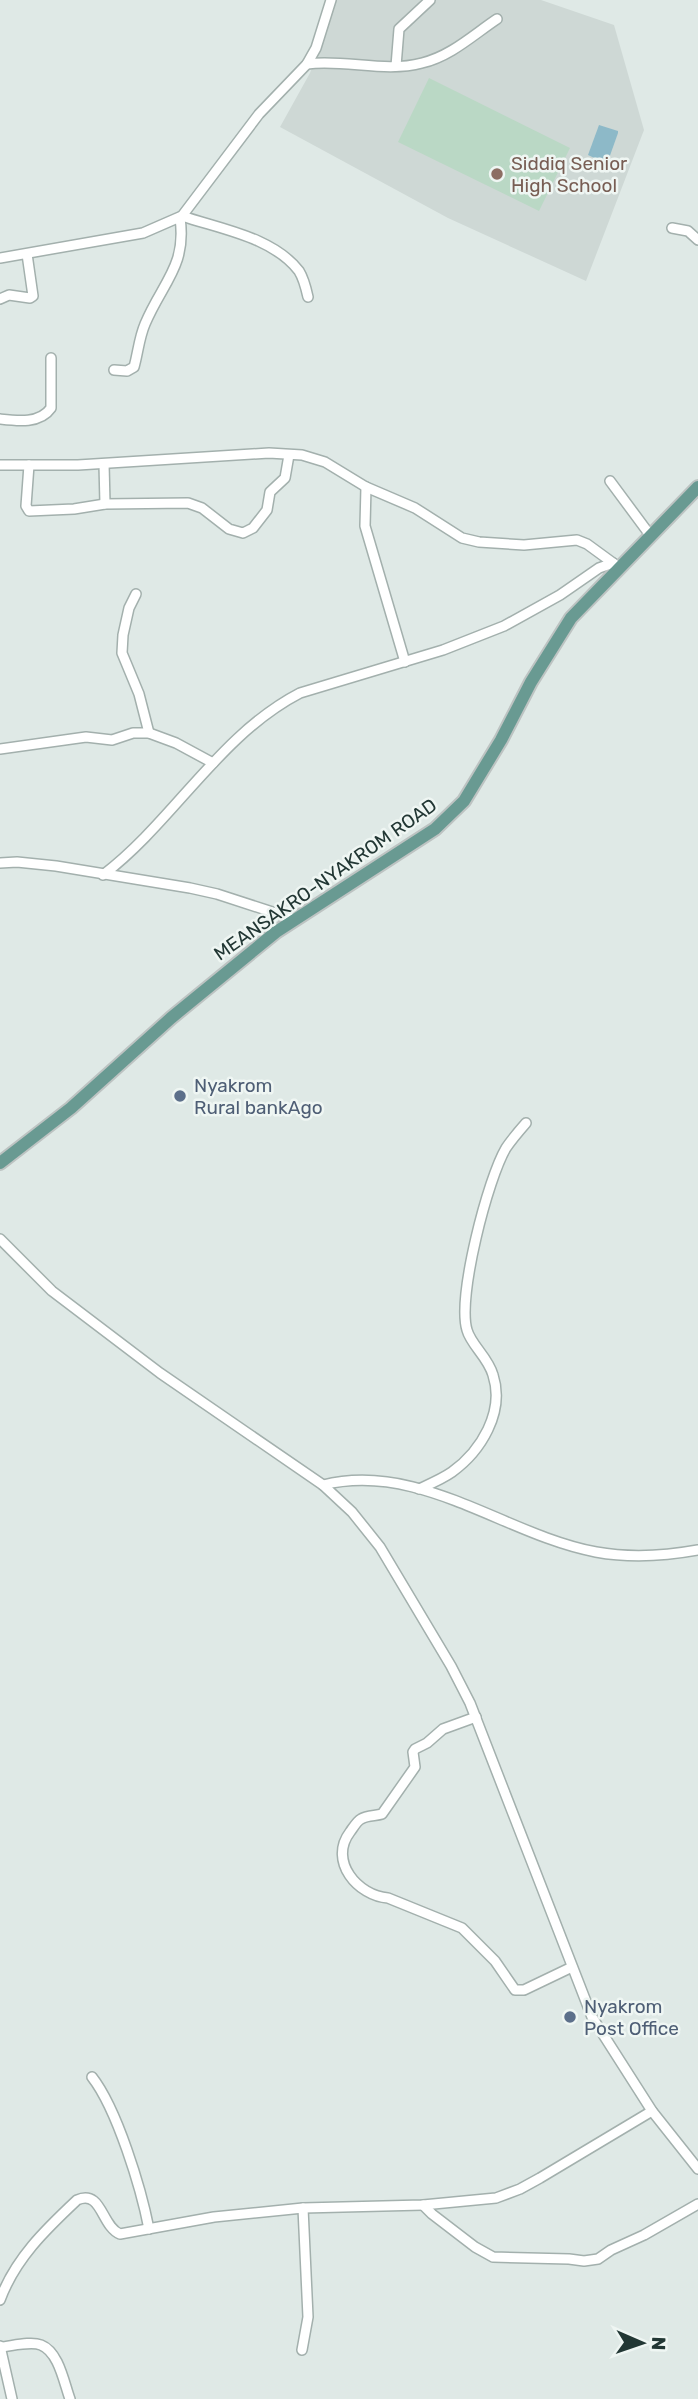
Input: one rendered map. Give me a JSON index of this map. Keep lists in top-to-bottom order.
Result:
{
  "streets": {
    "main road": ["MEANSAKRO-NYAKROM ROAD"]
  },
  "places": ["Siddiq Senior High School", "Nyakrom Rural bankAgo", "Nyakrom Post Office"],
  "north": "right"
}
